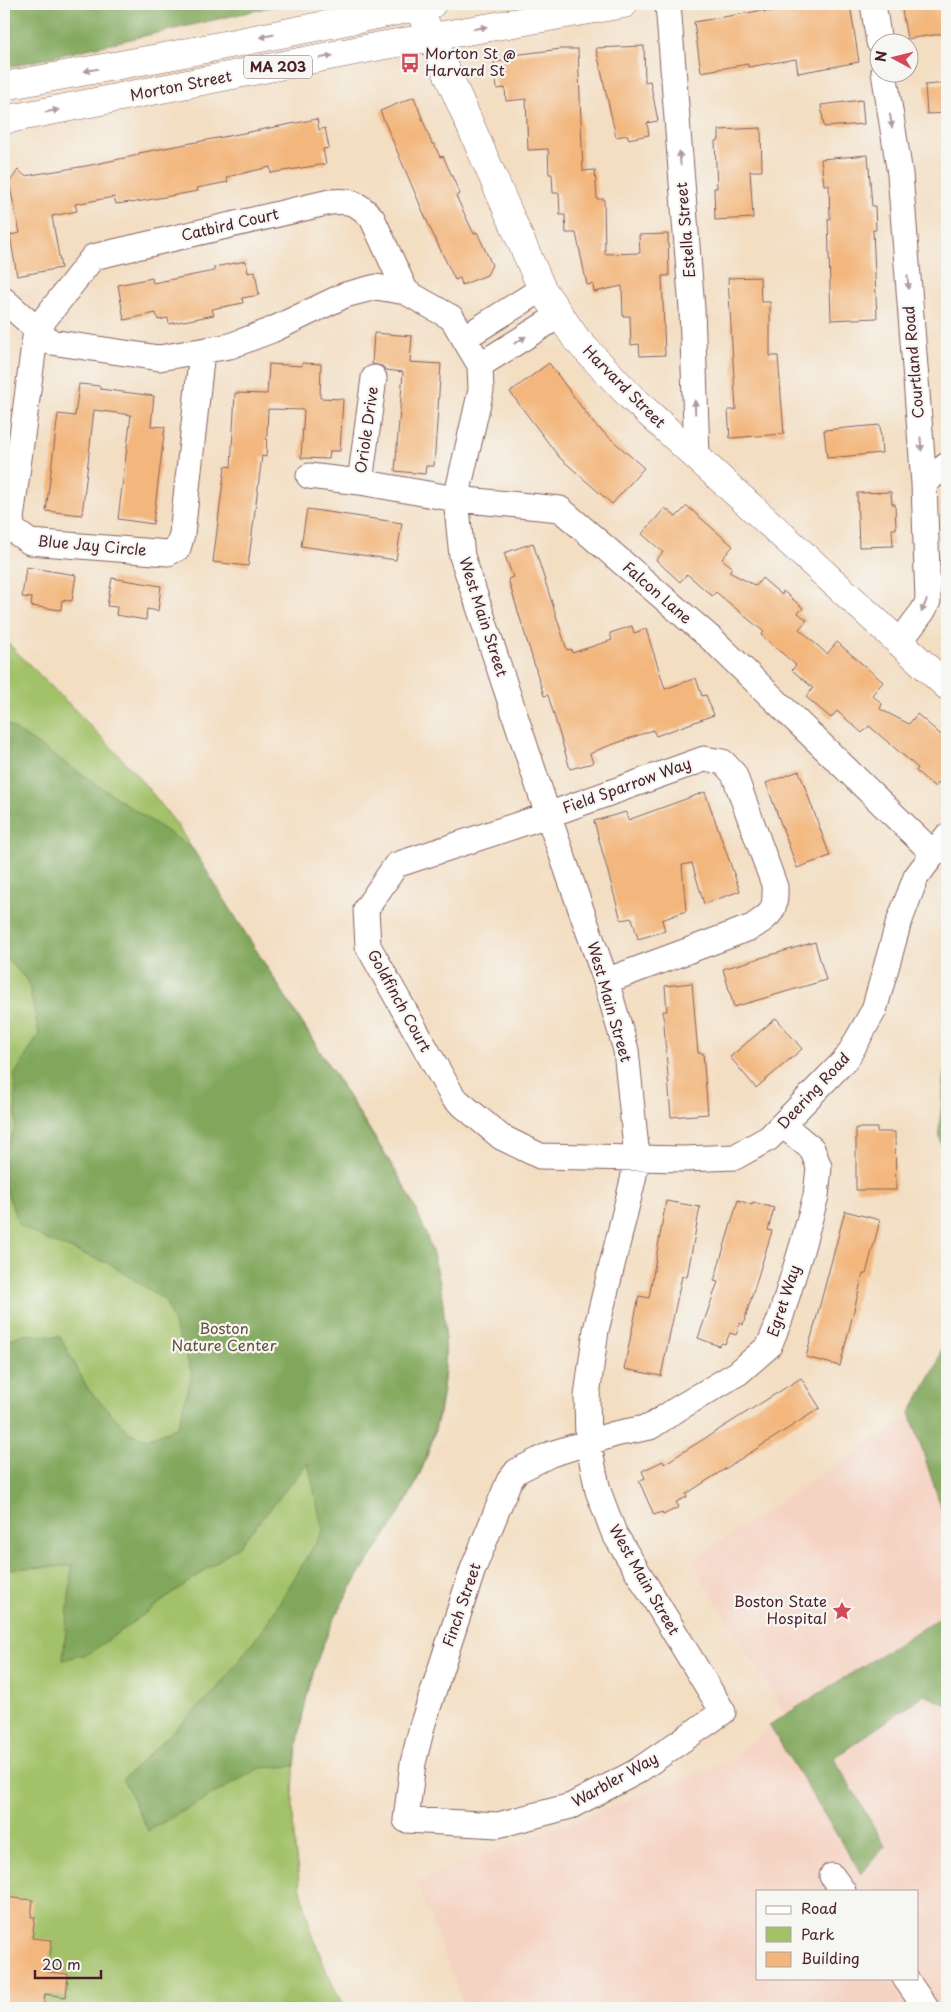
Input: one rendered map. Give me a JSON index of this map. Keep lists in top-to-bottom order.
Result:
{
  "streets": {
    "main road": ["MA 203", "Morton Street", "Harvard Street"],
    "street": [
      "Catbird Court",
      "Estella Street",
      "Courtland Road",
      "Oriole Drive",
      "Blue Jay Circle",
      "Falcon Lane",
      "West Main Street",
      "Field Sparrow Way",
      "Goldfinch Court",
      "Deering Road",
      "Egret Way",
      "Finch Street",
      "Warbler Way"
    ]
  },
  "crossings": [
    ["MA 203", "Harvard Street"],
    ["Morton Street", "Harvard Street"],
    ["Catbird Court", "Blue Jay Circle"],
    ["Catbird Court", "West Main Street"],
    ["Estella Street", "Harvard Street"],
    ["Courtland Road", "Harvard Street"],
    ["Oriole Drive", "Falcon Lane"],
    ["Blue Jay Circle", "West Main Street"],
    ["Falcon Lane", "West Main Street"],
    ["Falcon Lane", "Deering Road"],
    ["West Main Street", "Field Sparrow Way"],
    ["West Main Street", "Goldfinch Court"],
    ["West Main Street", "Deering Road"],
    ["West Main Street", "Egret Way"],
    ["West Main Street", "Finch Street"],
    ["West Main Street", "Warbler Way"],
    ["Field Sparrow Way", "Goldfinch Court"],
    ["Goldfinch Court", "Deering Road"],
    ["Deering Road", "Egret Way"],
    ["Egret Way", "Finch Street"],
    ["Finch Street", "Warbler Way"]
  ],
  "one_way": ["Estella Street", "Courtland Road"],
  "parks": ["Boston Nature Center"],
  "places": {
    "bus stop": ["Morton St @ Harvard St"],
    "place": ["Boston State Hospital"]
  },
  "legend": ["Road", "Park", "Building"],
  "scale_bar": "20 m",
  "north": "left"
}
